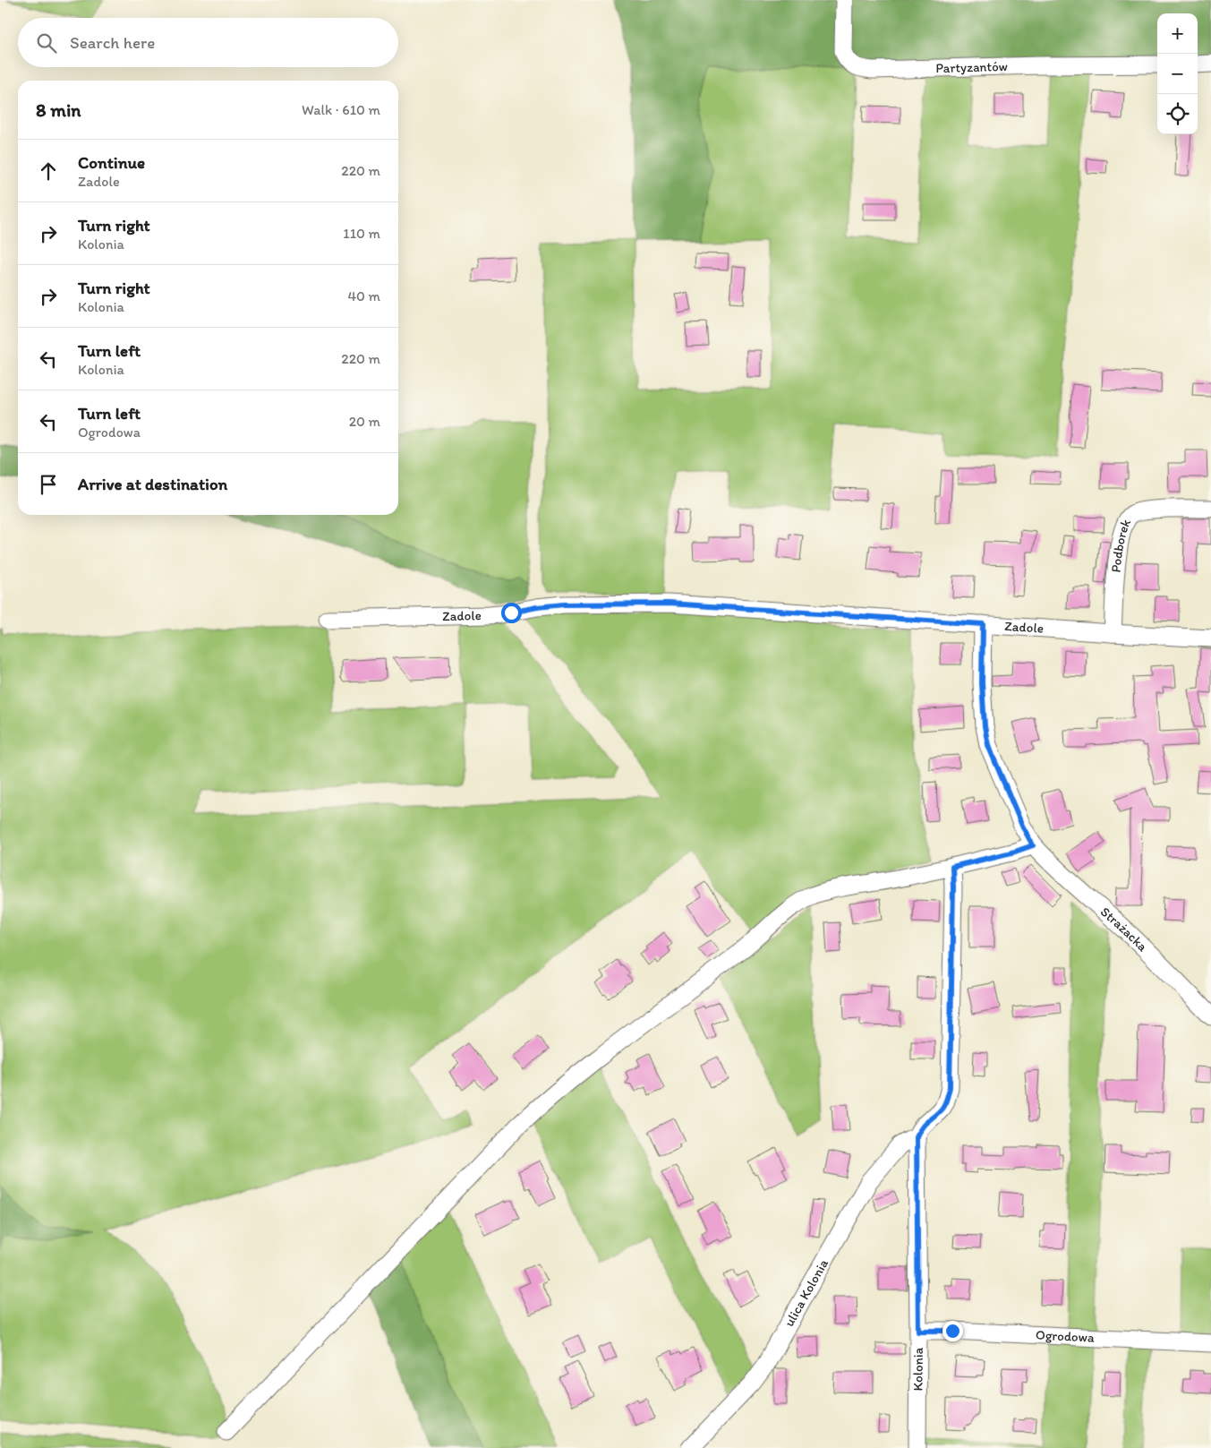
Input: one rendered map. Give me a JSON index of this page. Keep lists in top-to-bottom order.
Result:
{
  "streets": {
    "street": [
      "Partyzantów",
      "Podborek",
      "Zadole",
      "Strażacka",
      "ulica Kolonia",
      "Ogrodowa",
      "Kolonia"
    ]
  },
  "crossings": [
    ["Podborek", "Zadole"],
    ["ulica Kolonia", "Kolonia"],
    ["Ogrodowa", "Kolonia"]
  ],
  "page": {
    "map_buttons": ["+", "−"],
    "search": "Search here",
    "heading": ["8 min", "Walk · 610 m"],
    "list": [
      ["Continue", "Zadole", "220 m"],
      ["Turn right", "Kolonia", "110 m"],
      ["Turn right", "Kolonia", "40 m"],
      ["Turn left", "Kolonia", "220 m"],
      ["Turn left", "Ogrodowa", "20 m"],
      "Arrive at destination"
    ]
  }
}
